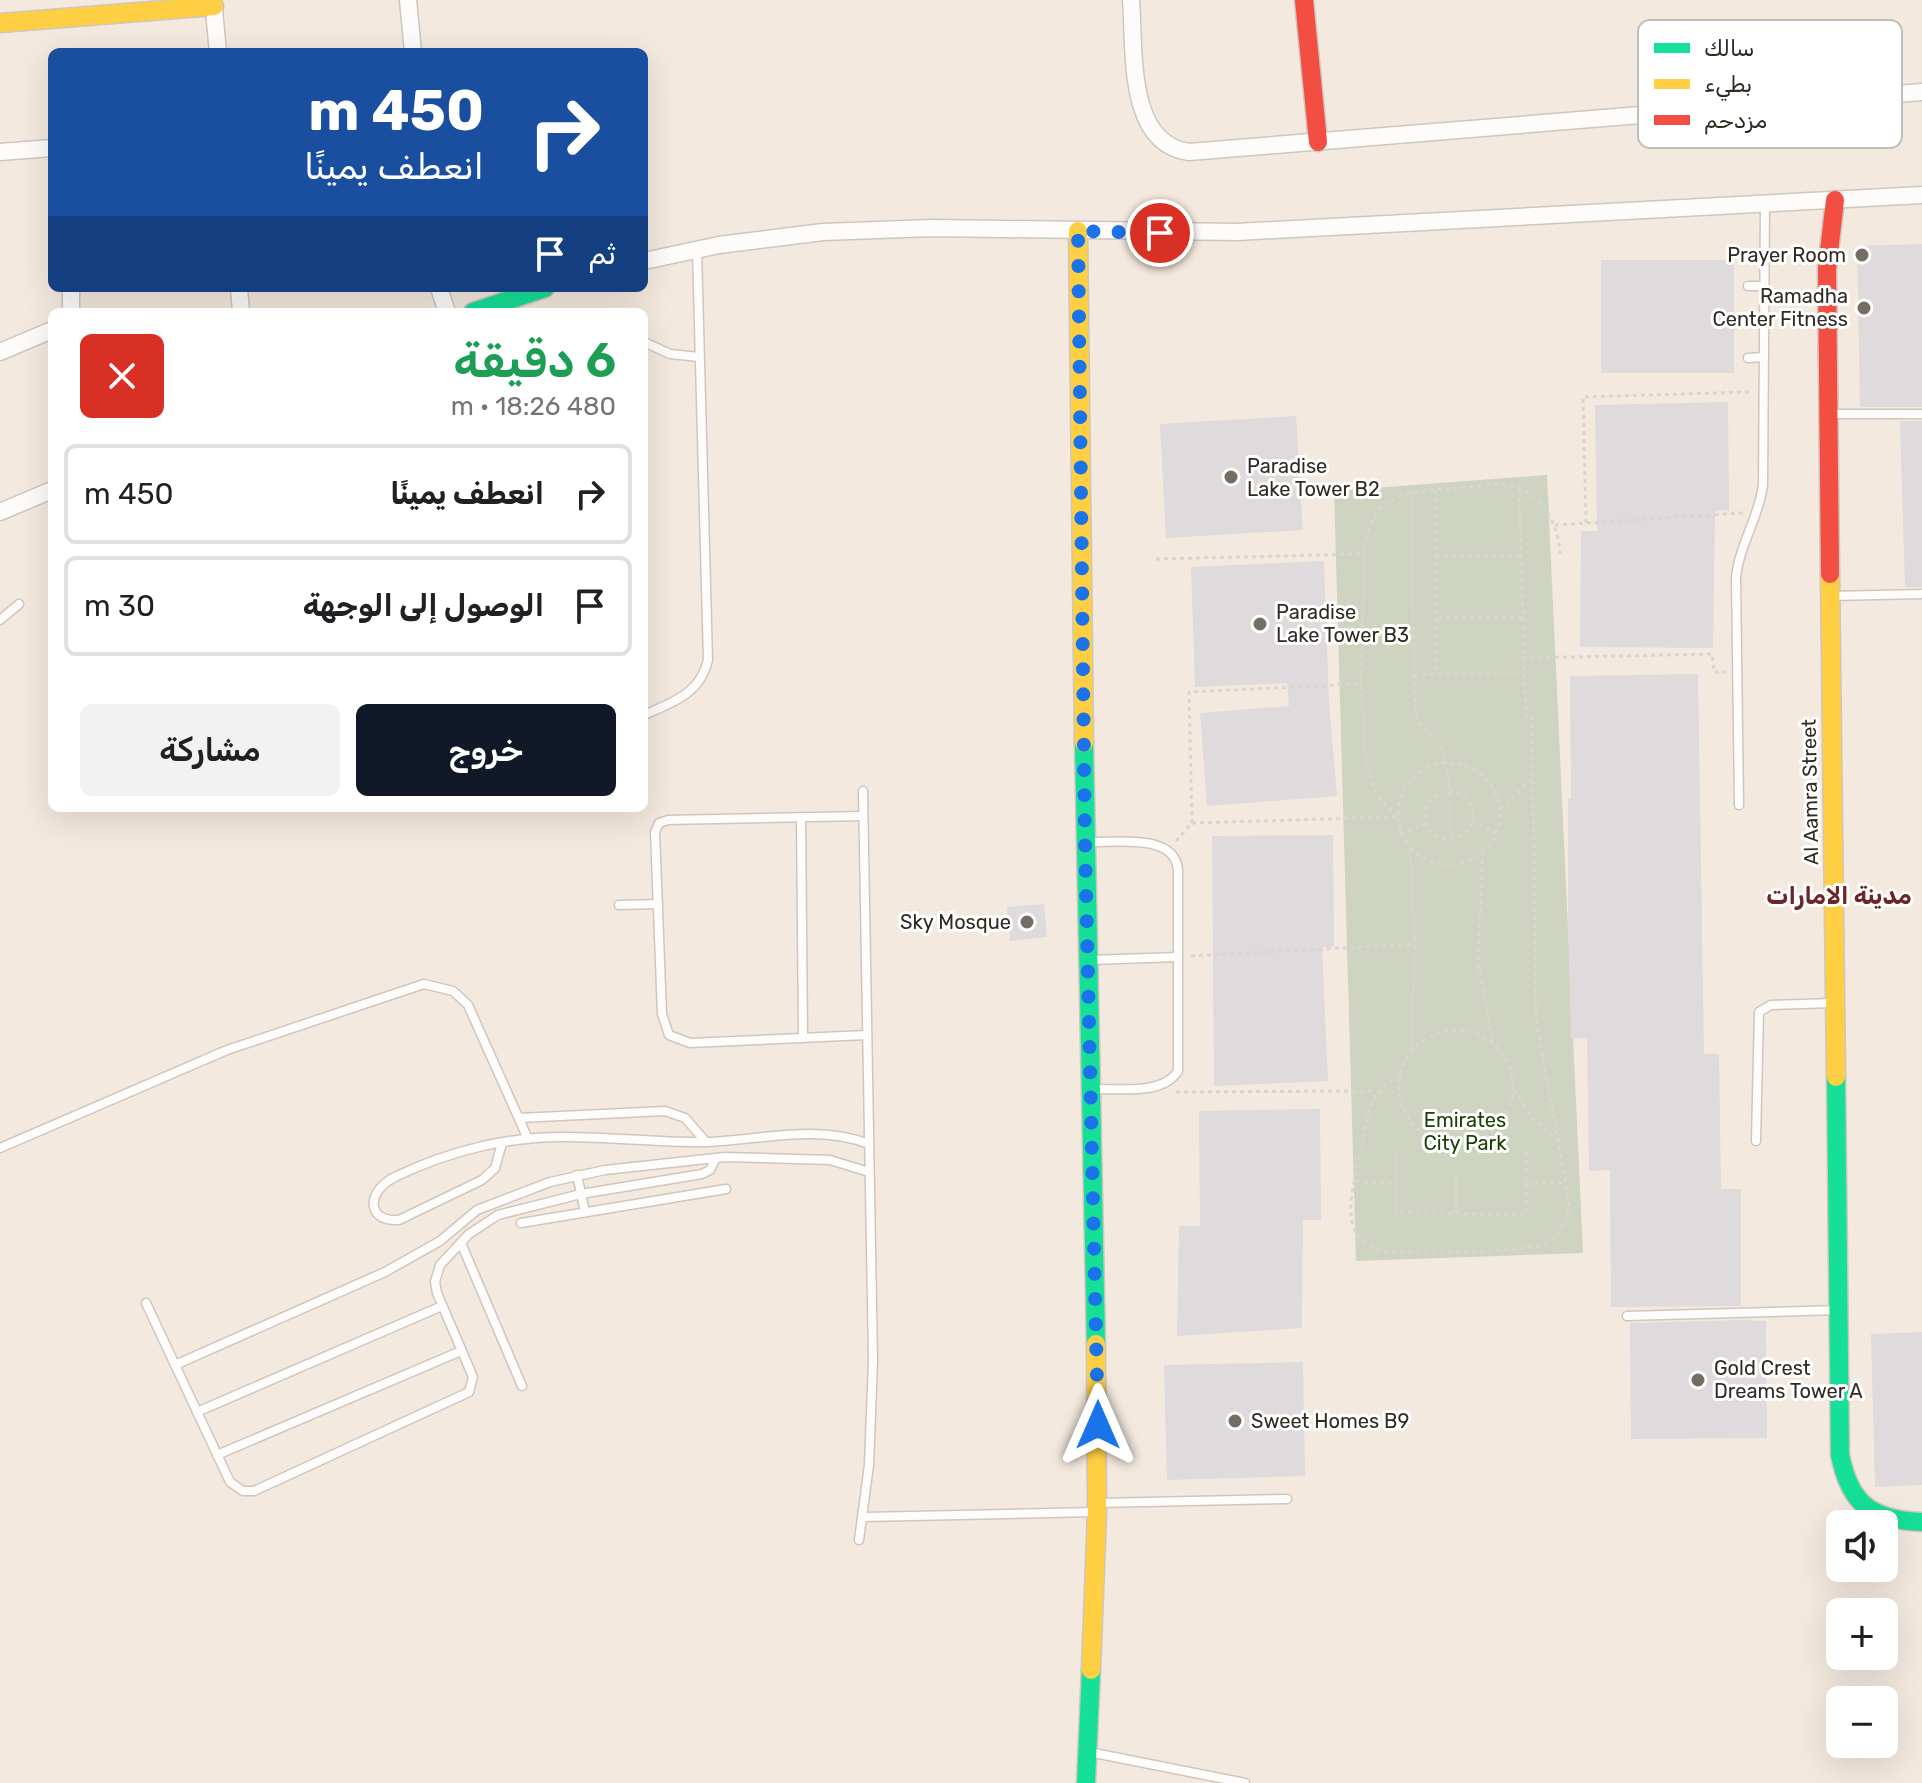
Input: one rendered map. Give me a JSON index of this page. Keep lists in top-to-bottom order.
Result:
{
  "streets": {
    "street": ["Al Aamra Street"]
  },
  "districts": ["مدينة الامارات"],
  "parks": ["Emirates City Park"],
  "places": [
    "Prayer Room",
    "Ramadha Center Fitness",
    "Paradise Lake Tower B2",
    "Paradise Lake Tower B3",
    "Sky Mosque",
    "Gold Crest Dreams Tower A",
    "Sweet Homes B9"
  ],
  "legend": ["سالك", "بطيء", "مزدحم"],
  "page": {
    "turn": ["450 m", "انعطف يمينًا"],
    "then": "ثم",
    "heading": ["6 دقيقة", "480 m · 18:26"],
    "list": [
      {
        "name": "انعطف يمينًا",
        "value": "450 m"
      },
      {
        "name": "الوصول إلى الوجهة",
        "value": "30 m"
      }
    ],
    "buttons": ["خروج", "مشاركة"],
    "map_buttons": ["+", "−"]
  }
}
